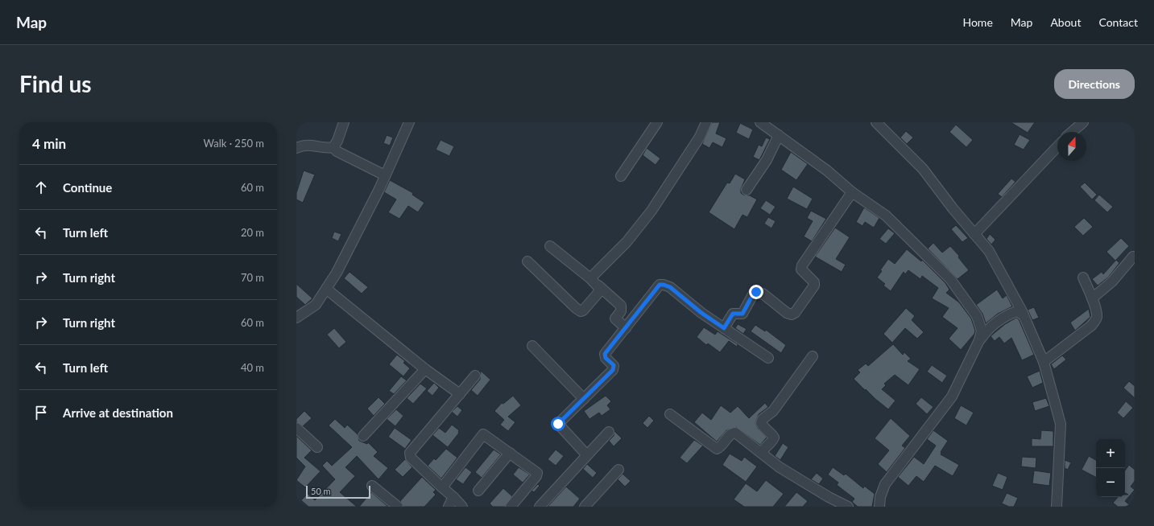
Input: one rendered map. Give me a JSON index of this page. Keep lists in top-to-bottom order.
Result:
{
  "scale_bar": "50 m",
  "north": "top",
  "page": {
    "header": "Map",
    "nav": [
      "Home",
      "Map",
      "About",
      "Contact"
    ],
    "buttons": "Directions",
    "title": "Find us",
    "heading": ["4 min", "Walk · 250 m"],
    "list": [
      ["Continue", "60 m"],
      ["Turn left", "20 m"],
      ["Turn right", "70 m"],
      ["Turn right", "60 m"],
      ["Turn left", "40 m"],
      "Arrive at destination"
    ],
    "map_buttons": ["+", "−"],
    "scale": "50 m"
  }
}
